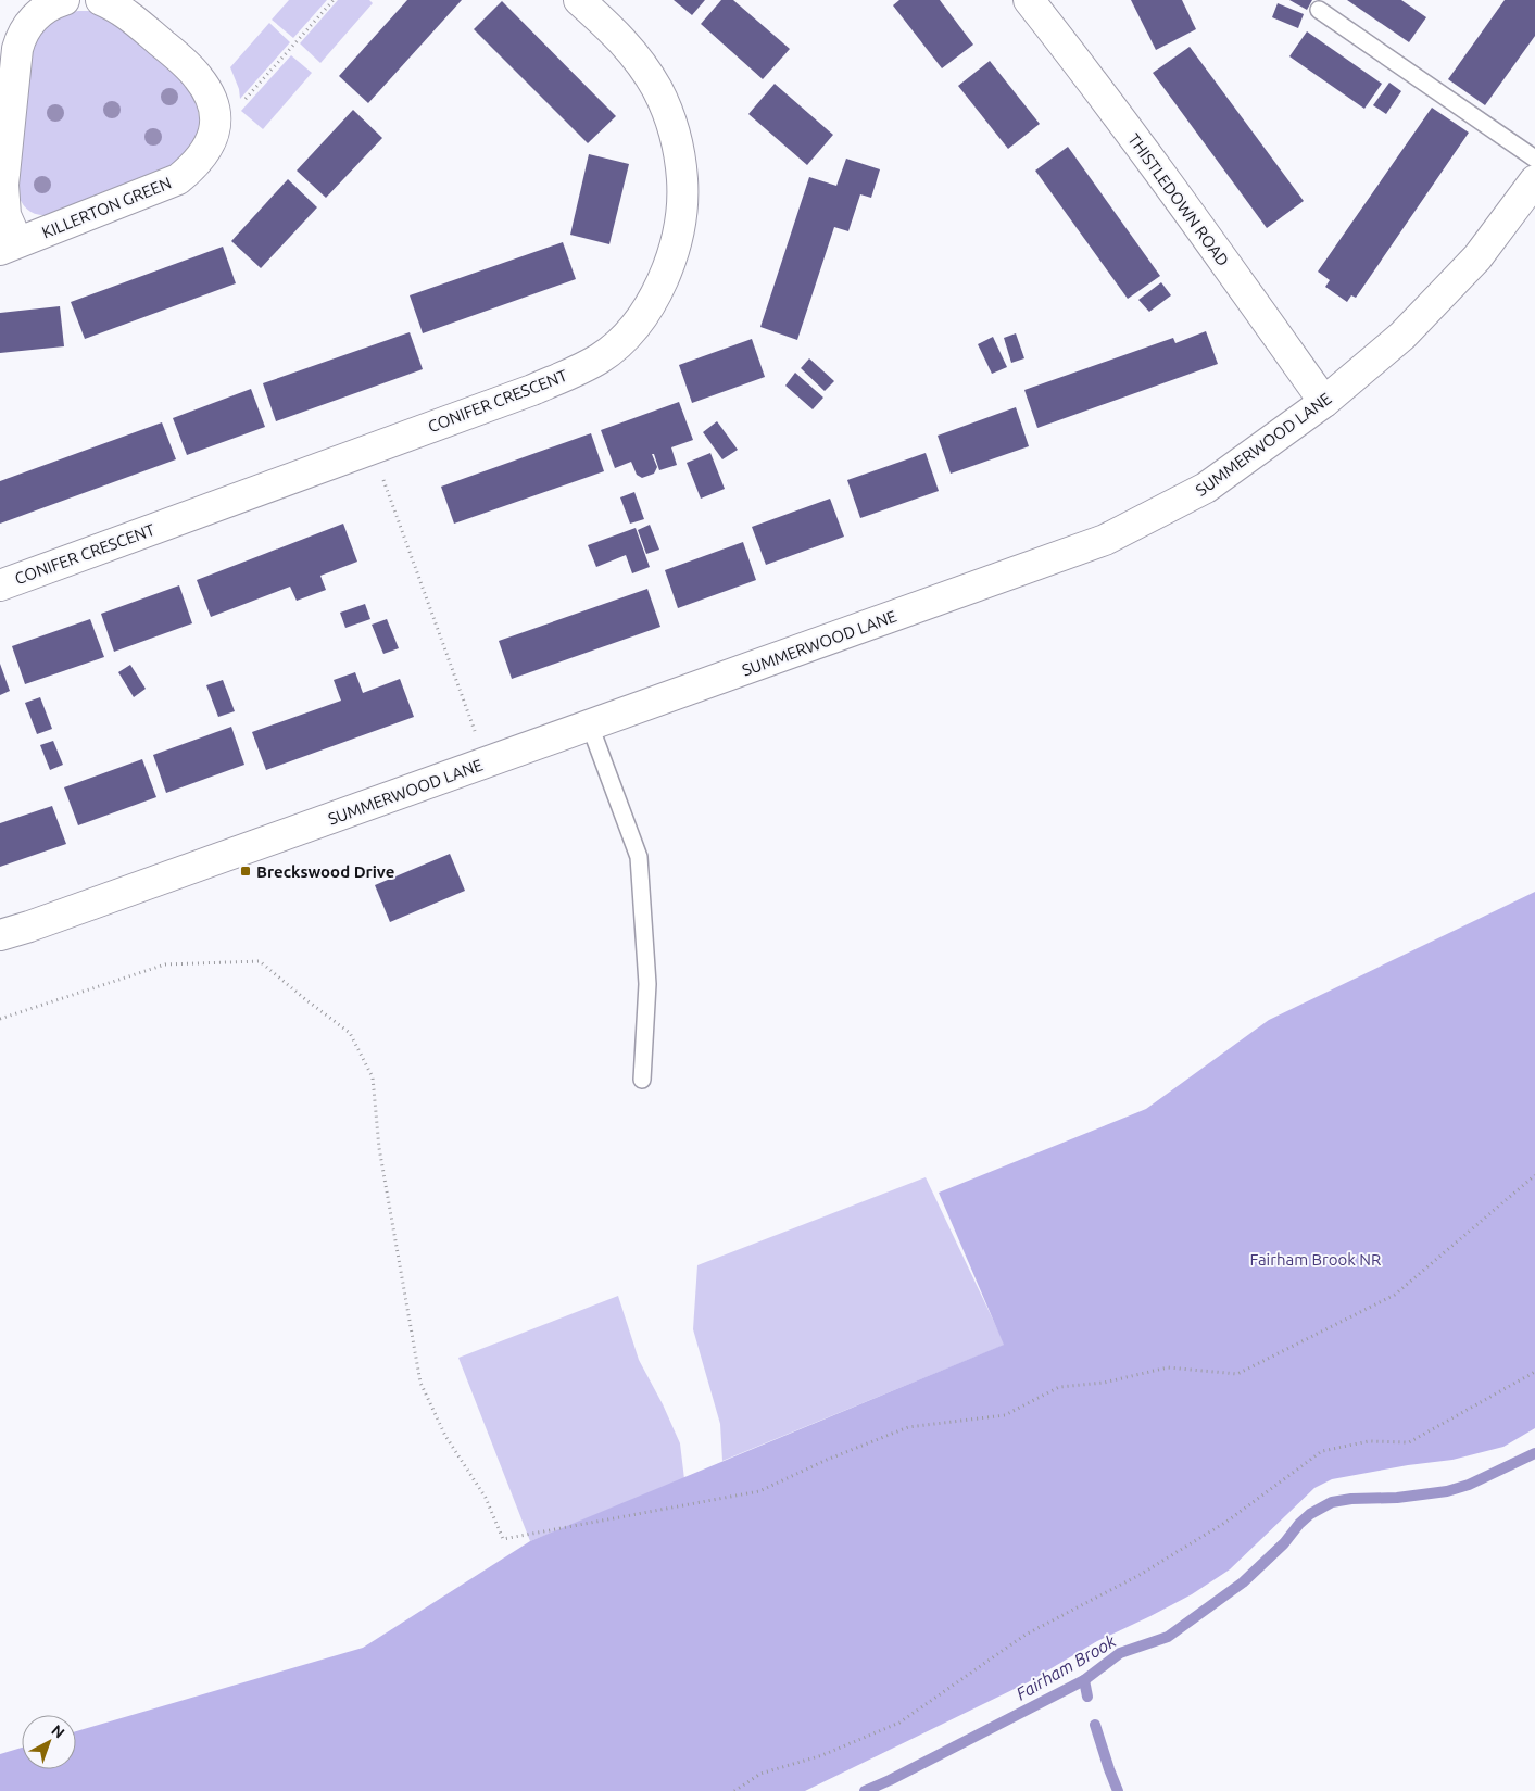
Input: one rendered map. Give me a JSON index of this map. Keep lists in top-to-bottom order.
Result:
{
  "streets": {
    "street": [
      "THISTLEDOWN ROAD",
      "KILLERTON GREEN",
      "CONIFER CRESCENT",
      "SUMMERWOOD LANE"
    ]
  },
  "crossings": [
    ["THISTLEDOWN ROAD", "SUMMERWOOD LANE"]
  ],
  "water": ["Fairham Brook"],
  "parks": ["Fairham Brook NR"],
  "places": {
    "transit": ["Breckswood Drive"]
  },
  "north": "top right"
}
